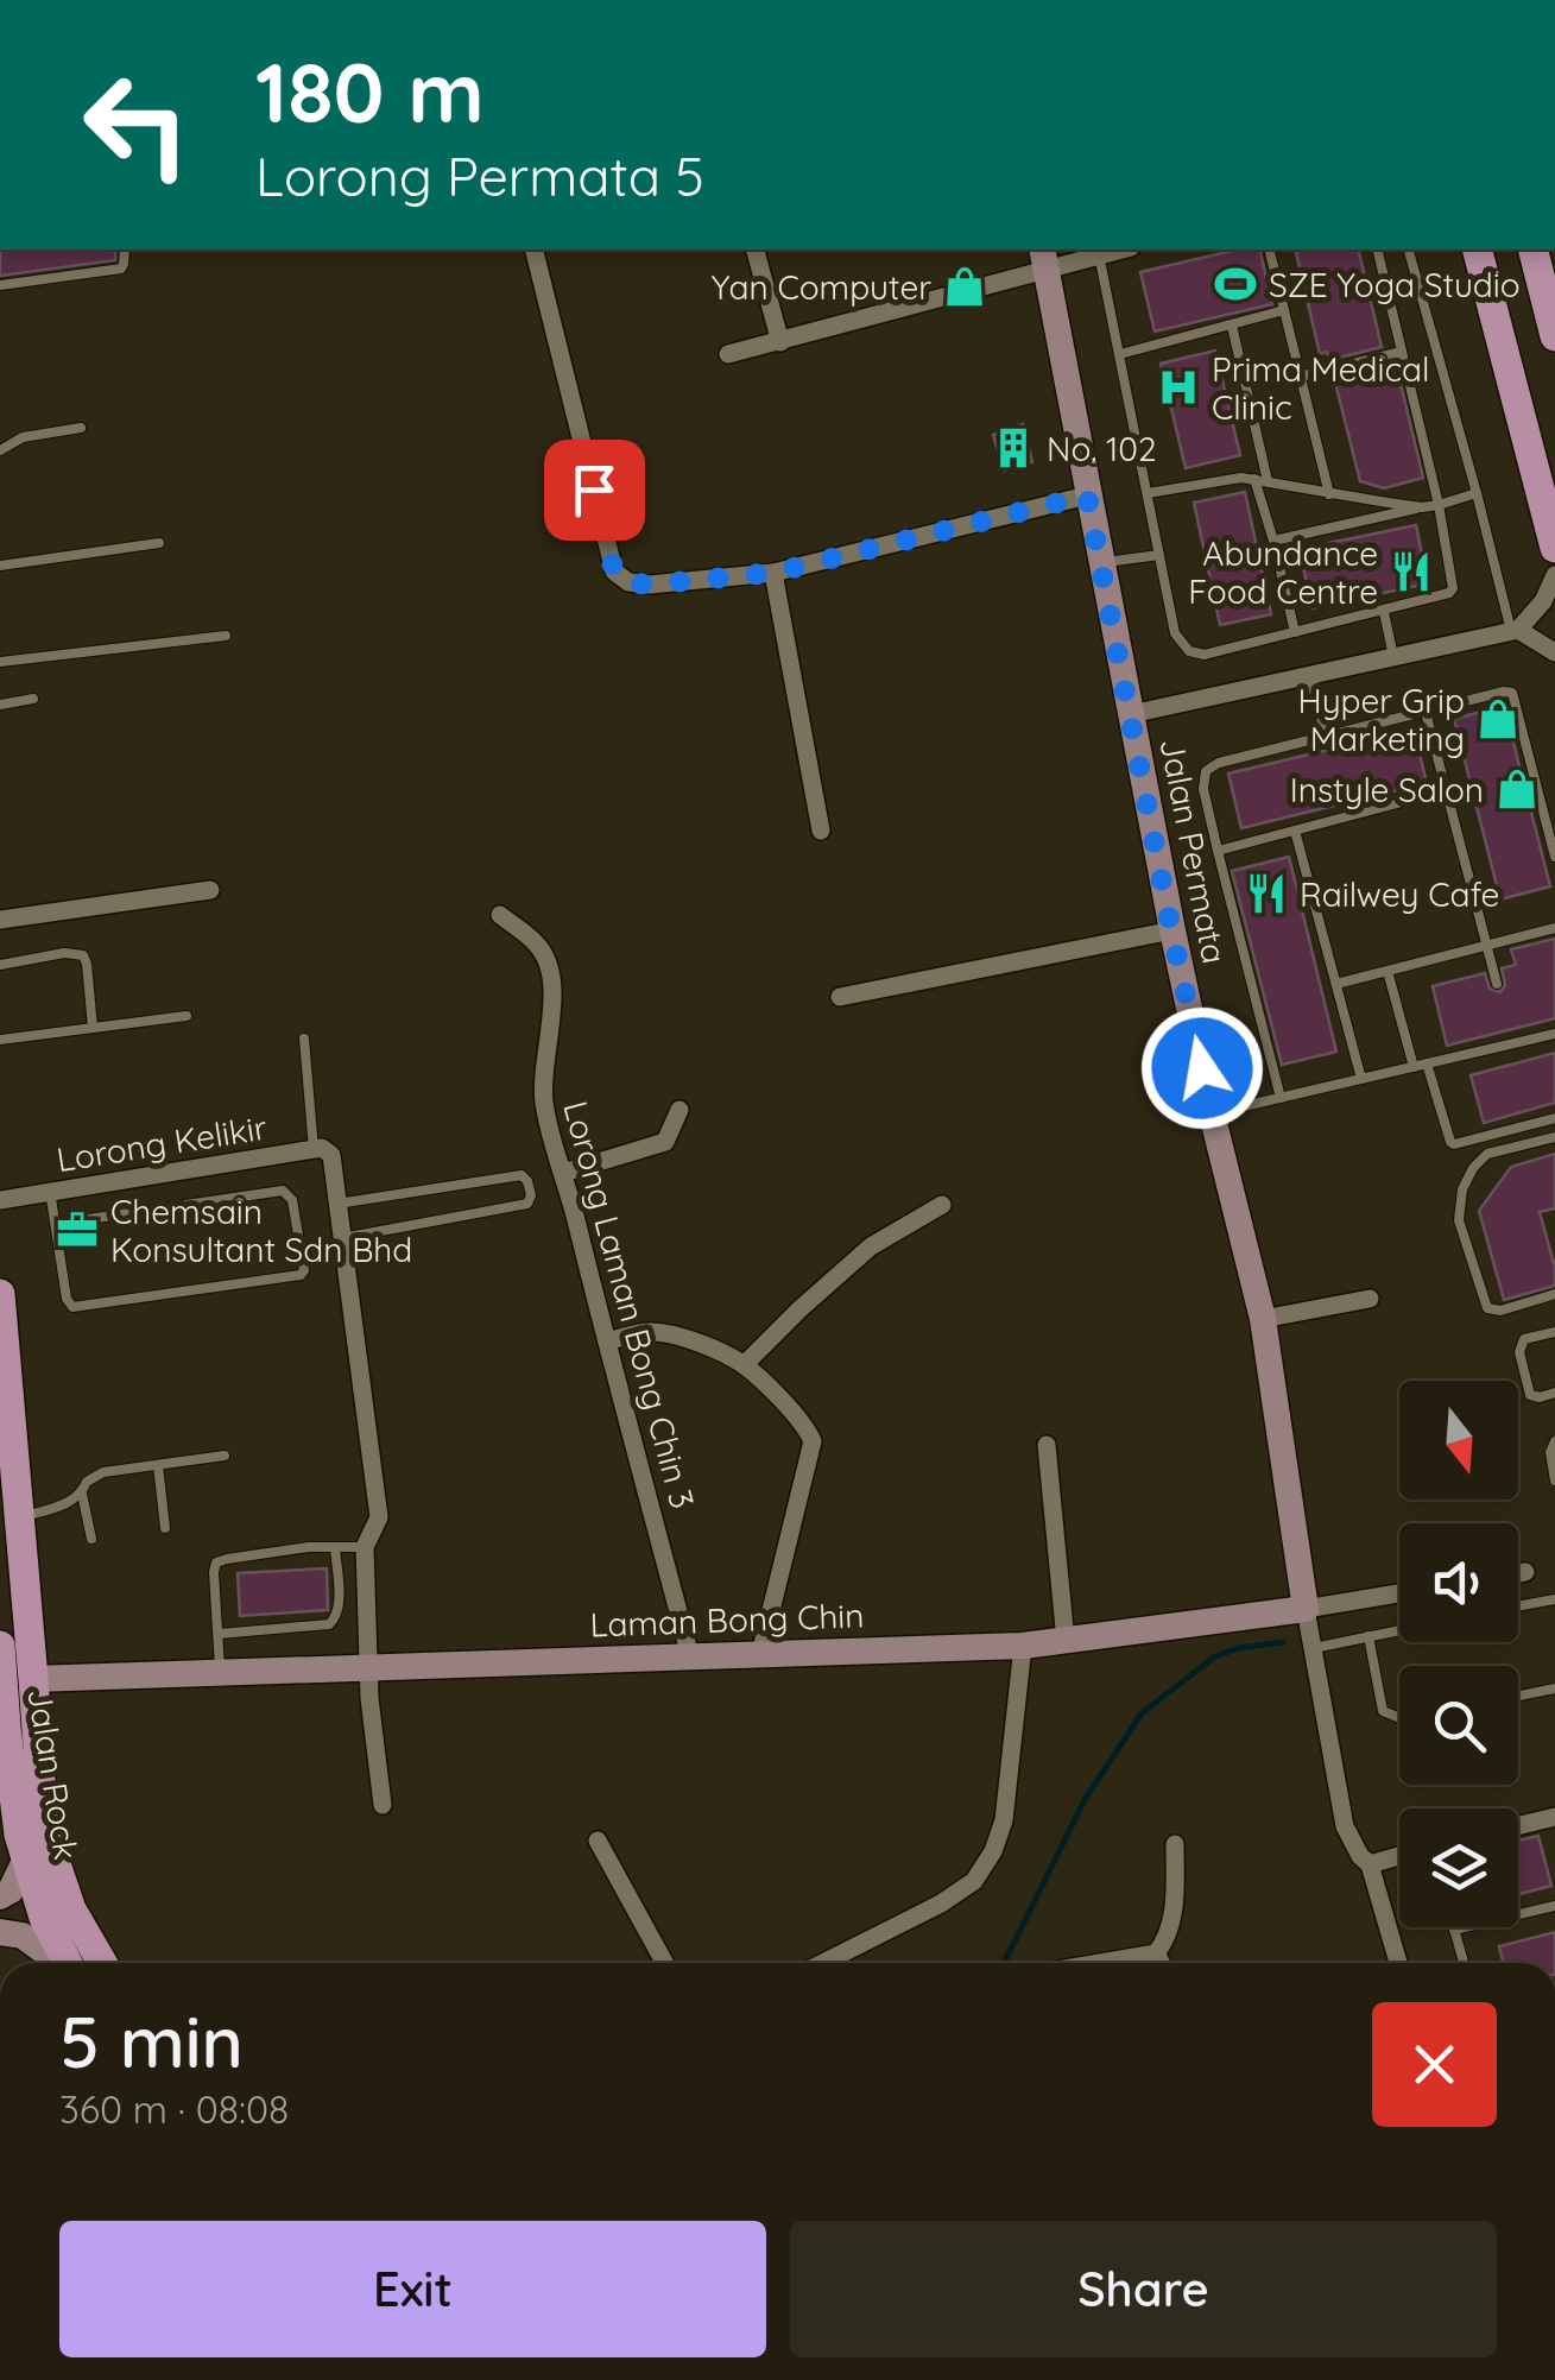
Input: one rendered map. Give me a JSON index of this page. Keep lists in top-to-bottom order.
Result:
{
  "streets": {
    "main road": ["Jalan Rock"],
    "street": [
      "Jalan Permata",
      "Lorong Kelikir",
      "Lorong Laman Bong Chin 3",
      "Laman Bong Chin"
    ]
  },
  "crossings": [
    ["Jalan Permata", "Laman Bong Chin"],
    ["Lorong Laman Bong Chin 3", "Laman Bong Chin"],
    ["Laman Bong Chin", "Jalan Rock"]
  ],
  "places": {
    "sports": ["SZE Yoga Studio"],
    "shop": ["Yan Computer", "Hyper Grip Marketing", "Instyle Salon"],
    "hospital": ["Prima Medical Clinic"],
    "building": ["No. 102"],
    "restaurant": ["Abundance Food Centre", "Railwey Cafe"],
    "office": ["Chemsain Konsultant Sdn Bhd"]
  },
  "north": "bottom",
  "page": {
    "turn": ["180 m", "Lorong Permata 5"],
    "heading": ["5 min", "360 m · 08:08"],
    "buttons": ["Exit", "Share"]
  }
}
